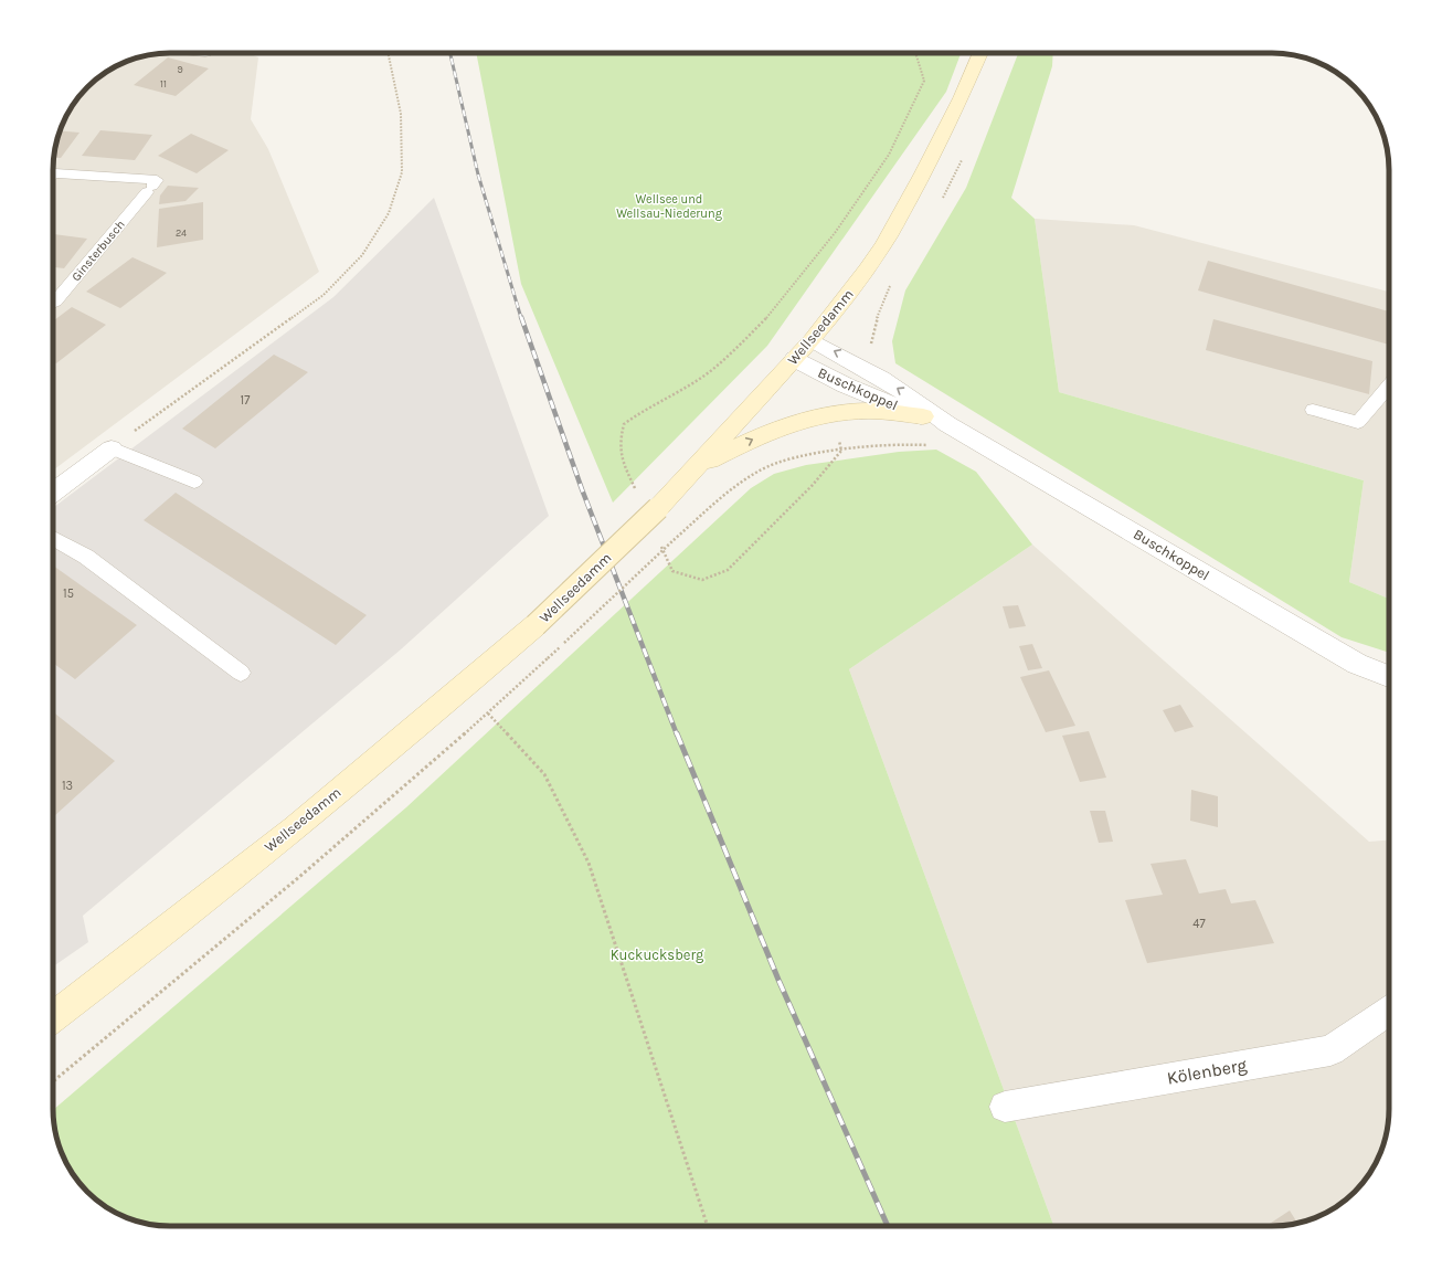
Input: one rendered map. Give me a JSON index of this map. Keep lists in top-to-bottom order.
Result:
{
  "streets": {
    "main road": ["Wellseedamm"],
    "street": ["Buschkoppel", "Kölenberg"],
    "lane": ["Ginsterbusch"]
  },
  "crossings": [
    ["Wellseedamm", "Buschkoppel"]
  ],
  "parks": ["Wellsee und Wellsau-Niederung", "Kuckucksberg"],
  "house_numbers": [
    "9",
    "11",
    "24",
    "17",
    "15",
    "13",
    "47"
  ]
}
